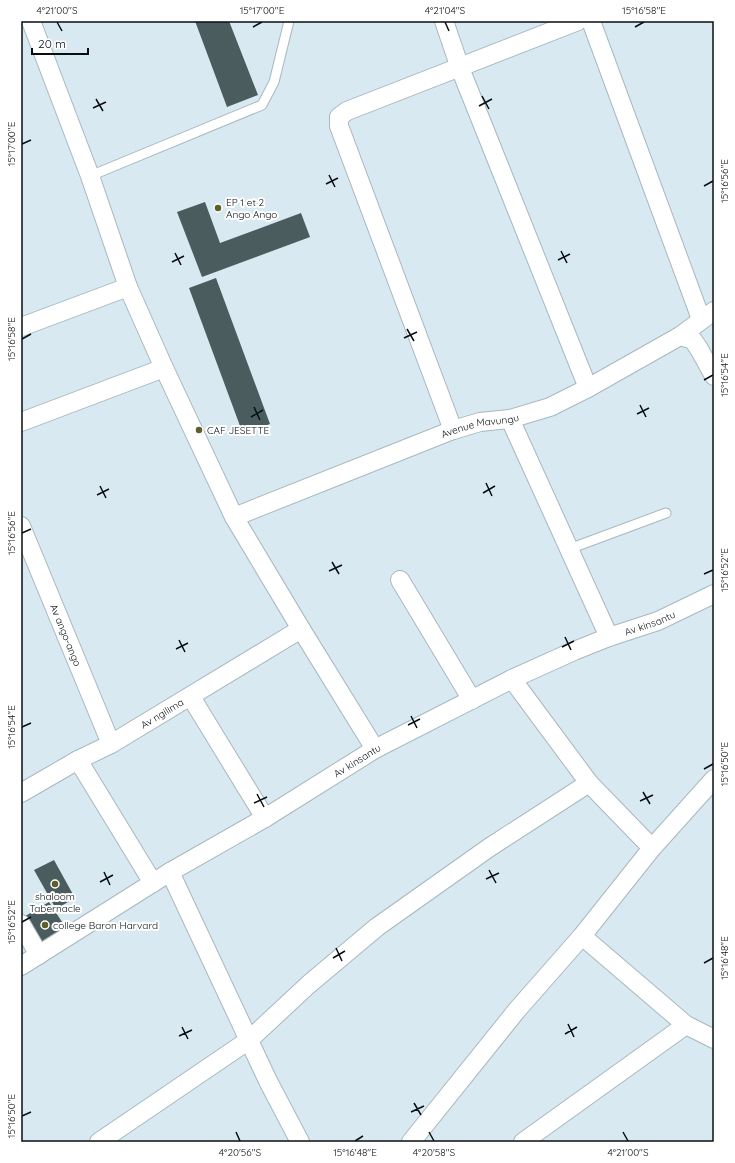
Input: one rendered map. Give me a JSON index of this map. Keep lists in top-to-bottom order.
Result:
{
  "streets": {
    "street": [
      "Avenue Mavungu",
      "Av kinsantu",
      "Av ango-ango",
      "Av ngilima"
    ]
  },
  "crossings": [
    ["Av ango-ango", "Av ngilima"]
  ],
  "places": [
    "EP 1 et 2 Ango Ango",
    "CAF JESETTE",
    "shaloom Tabernacle",
    "college Baron Harvard"
  ],
  "scale_bar": "20 m",
  "coordinates": [
    "4°21'00\"S",
    "15°17'00\"E",
    "4°21'04\"S",
    "15°16'58\"E",
    "15°16'56\"E",
    "15°16'54\"E",
    "15°16'52\"E",
    "15°16'50\"E",
    "15°16'48\"E",
    "4°20'56\"S",
    "4°20'58\"S"
  ]
}
